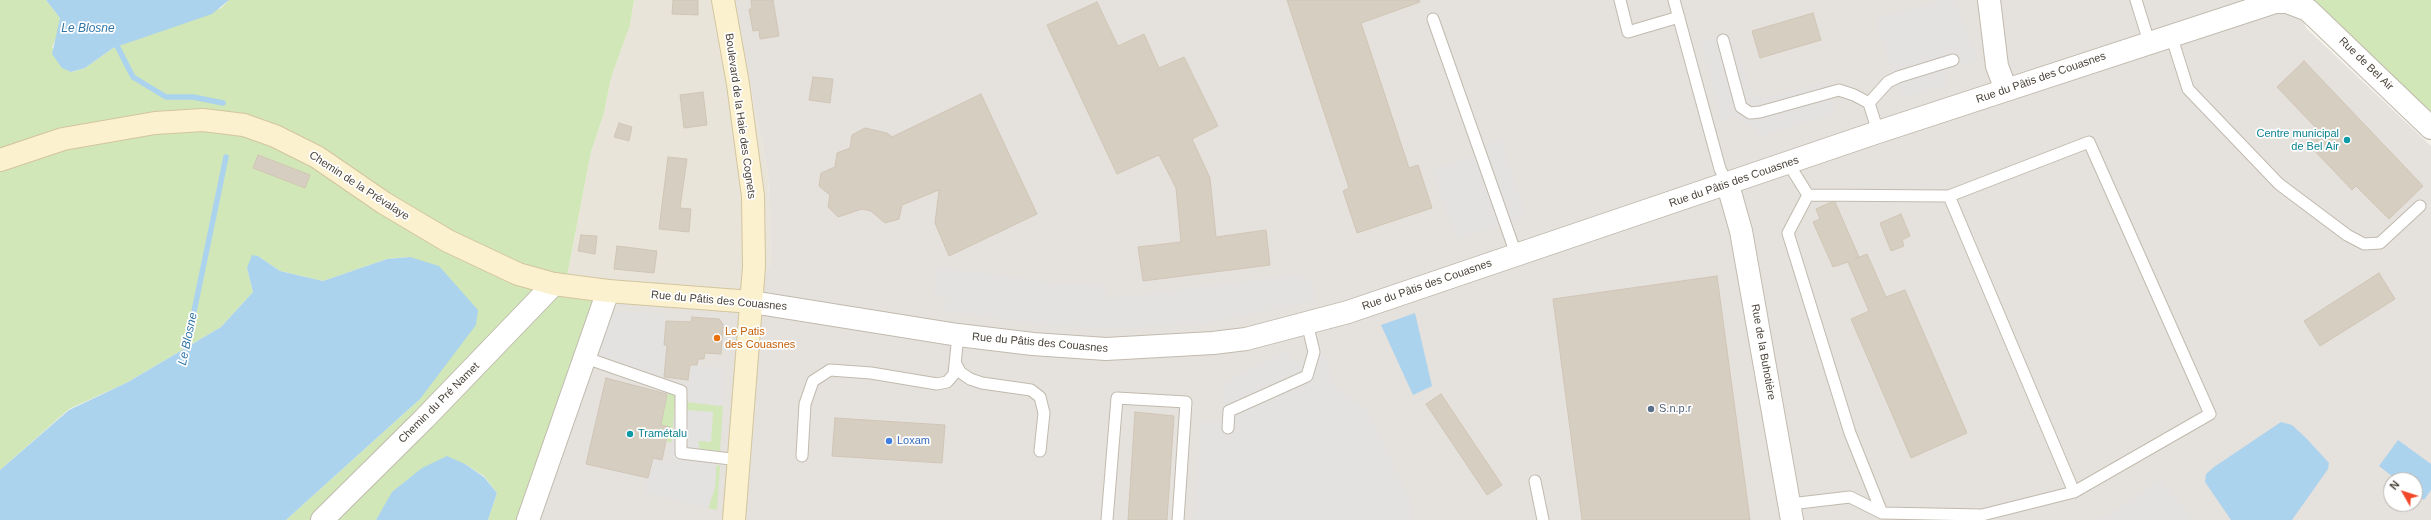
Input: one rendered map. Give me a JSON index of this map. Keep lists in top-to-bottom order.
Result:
{
  "streets": {
    "street": [
      "Rue de Bel Air",
      "Rue du Pâtis des Couasnes",
      "Boulevard de la Haie des Cognets",
      "Chemin de la Prévalaye",
      "Rue de la Buhotière",
      "Chemin du Pré Namet"
    ]
  },
  "crossings": [
    ["Rue de Bel Air", "Rue du Pâtis des Couasnes"],
    ["Rue du Pâtis des Couasnes", "Boulevard de la Haie des Cognets"],
    ["Rue du Pâtis des Couasnes", "Chemin de la Prévalaye"],
    ["Rue du Pâtis des Couasnes", "Rue de la Buhotière"],
    ["Rue du Pâtis des Couasnes", "Chemin du Pré Namet"]
  ],
  "water": ["Le Blosne"],
  "places": [
    "Centre municipal de Bel Air",
    "Le Patis des Couasnes",
    "S.n.p.r",
    "Tramétalu",
    "Loxam"
  ],
  "north": "top left"
}
